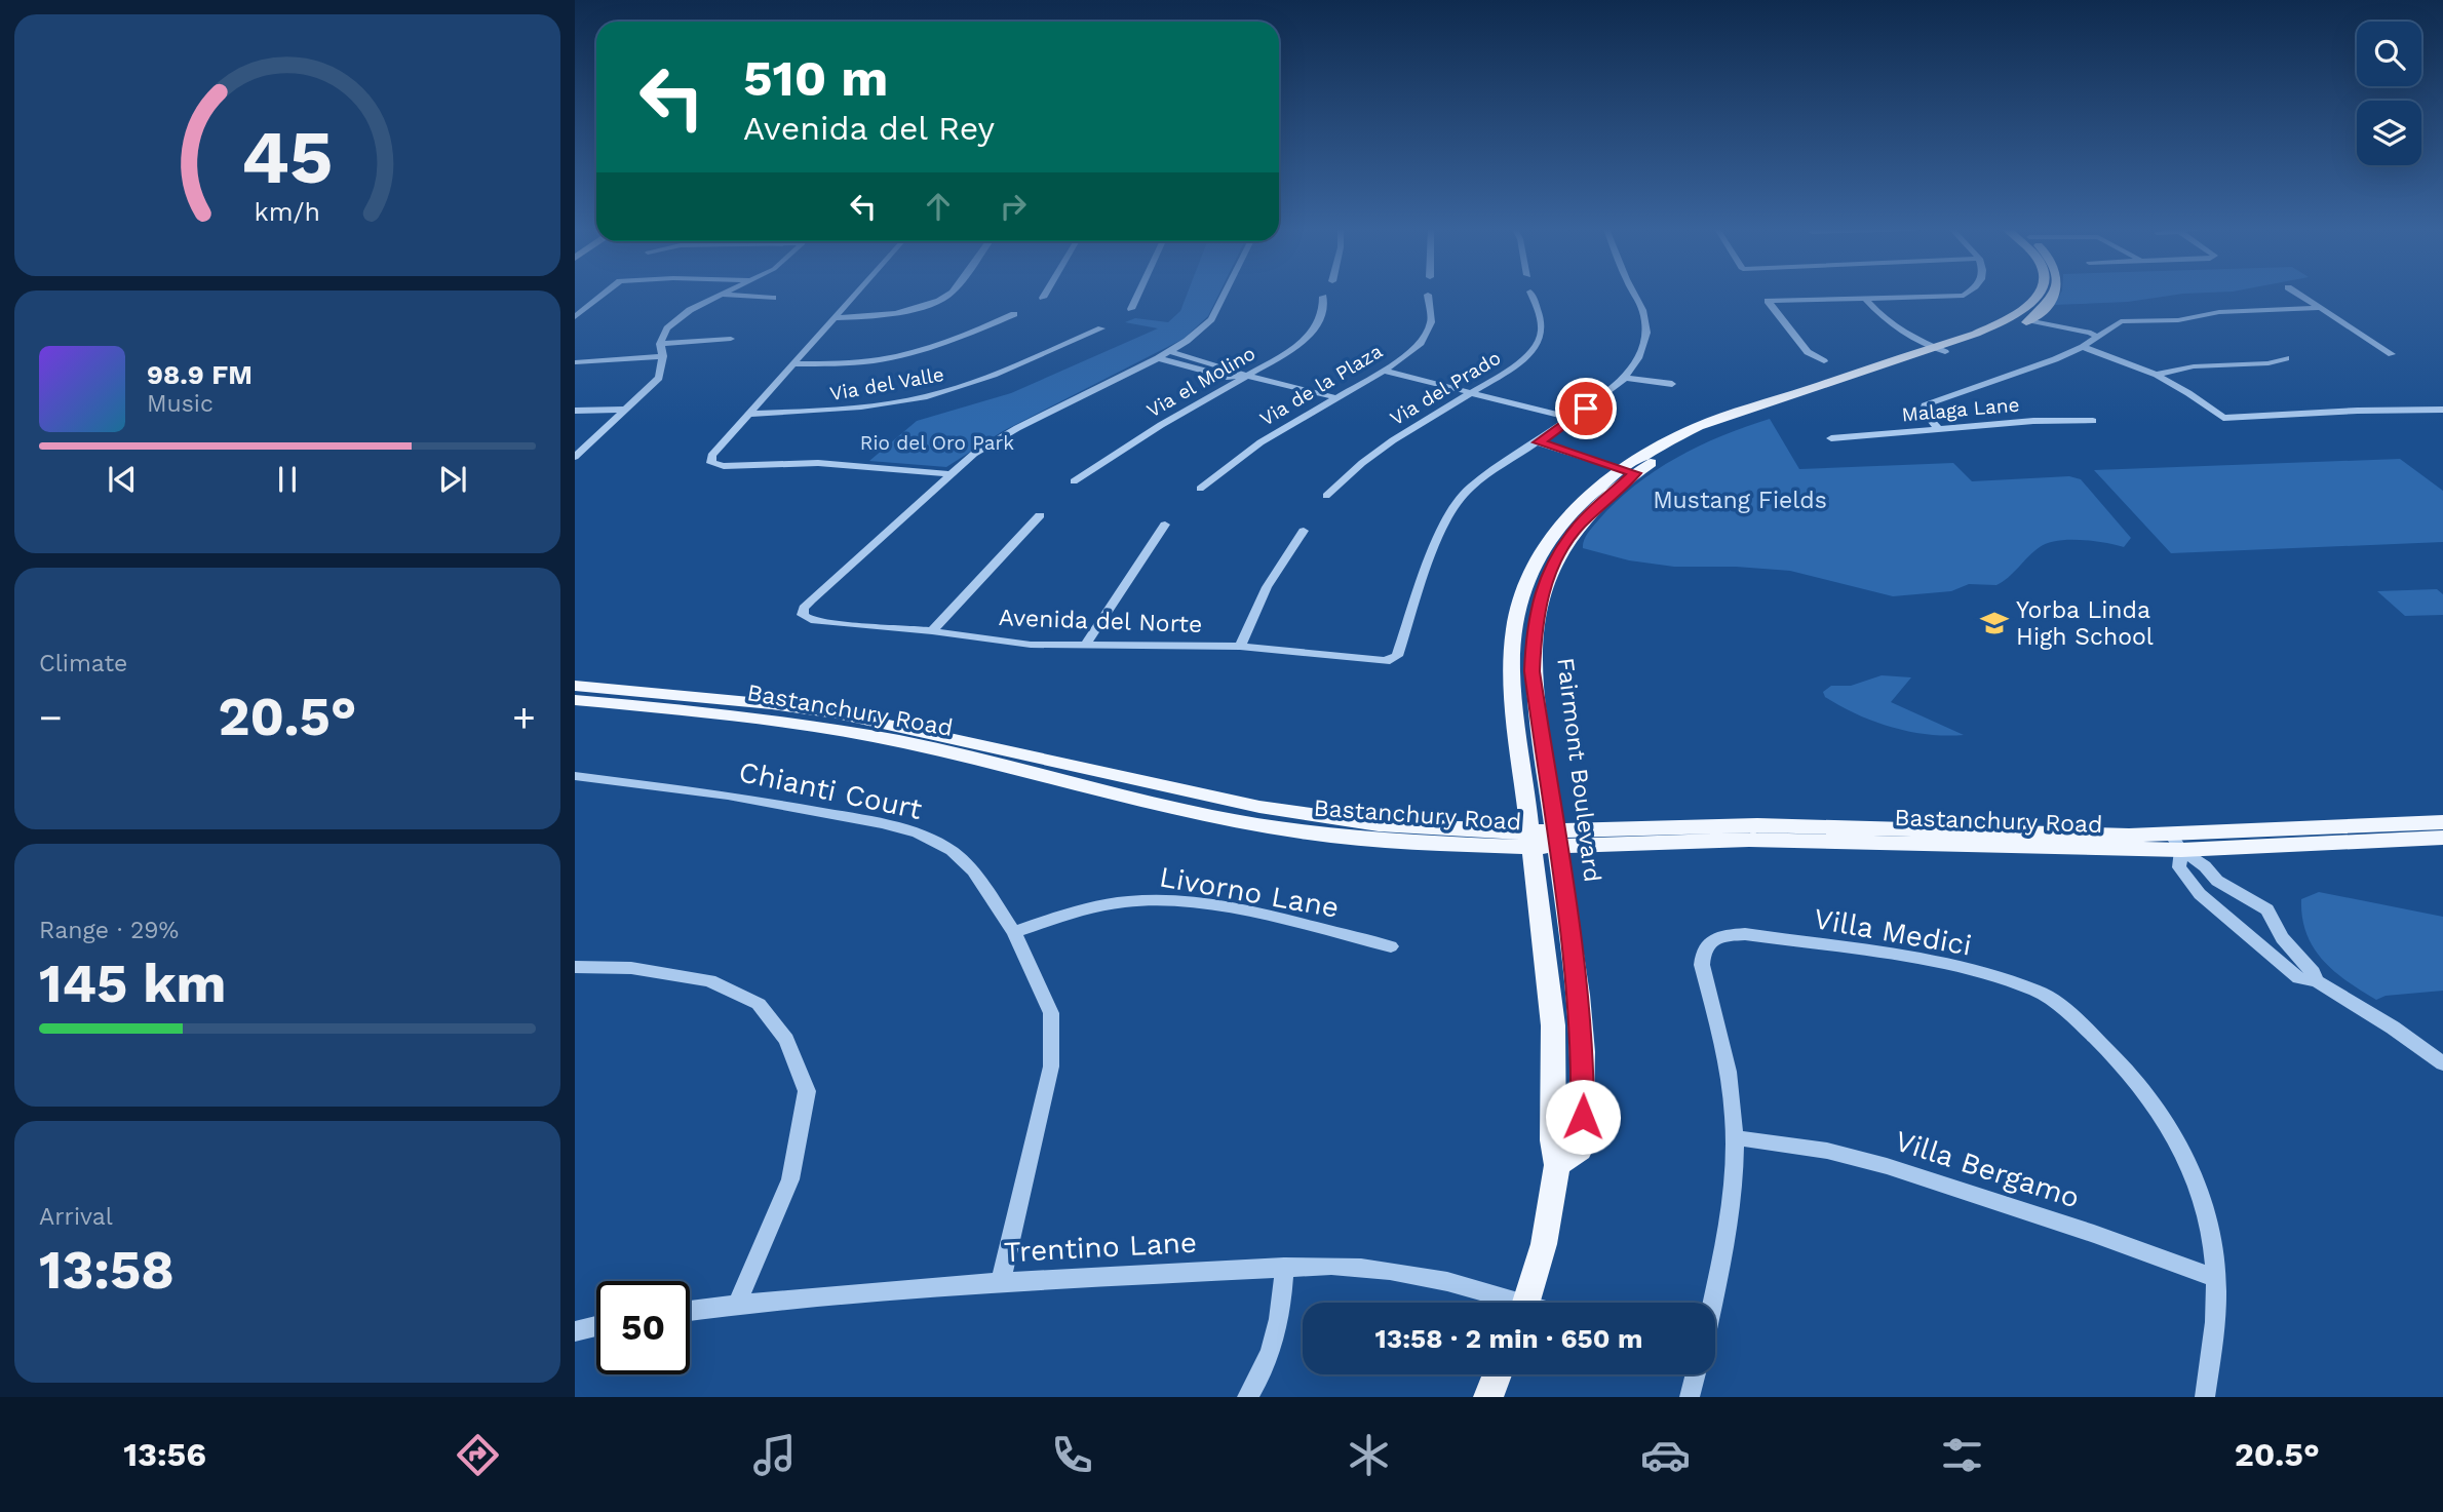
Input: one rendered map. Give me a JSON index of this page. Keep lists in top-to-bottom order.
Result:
{
  "streets": {
    "main road": ["Bastanchury Road", "Fairmont Boulevard"],
    "street": [
      "Via el Molino",
      "Via del Valle",
      "Via de la Plaza",
      "Via del Prado",
      "Malaga Lane",
      "Avenida del Norte",
      "Chianti Court",
      "Livorno Lane",
      "Villa Medici",
      "Villa Bergamo",
      "Trentino Lane"
    ]
  },
  "crossings": [
    ["Bastanchury Road", "Fairmont Boulevard"],
    ["Chianti Court", "Livorno Lane"],
    ["Chianti Court", "Trentino Lane"],
    ["Villa Medici", "Villa Bergamo"]
  ],
  "parks": ["Rio del Oro Park", "Mustang Fields"],
  "places": {
    "school or university": ["Yorba Linda High School"]
  },
  "page": {
    "turn": ["510 m", "Avenida del Rey"],
    "song": ["98.9 FM", "Music"],
    "tile": [
      "Climate",
      ["Range · 29%", "145 km"],
      ["Arrival", "13:58"]
    ],
    "heat": ["−", "20.5°", "+"],
    "limit": "50",
    "trip": "13:58 · 2 min · 650 m",
    "tabs": ["13:56", "20.5°"],
    "gauge": ["45", "km/h"]
  }
}
